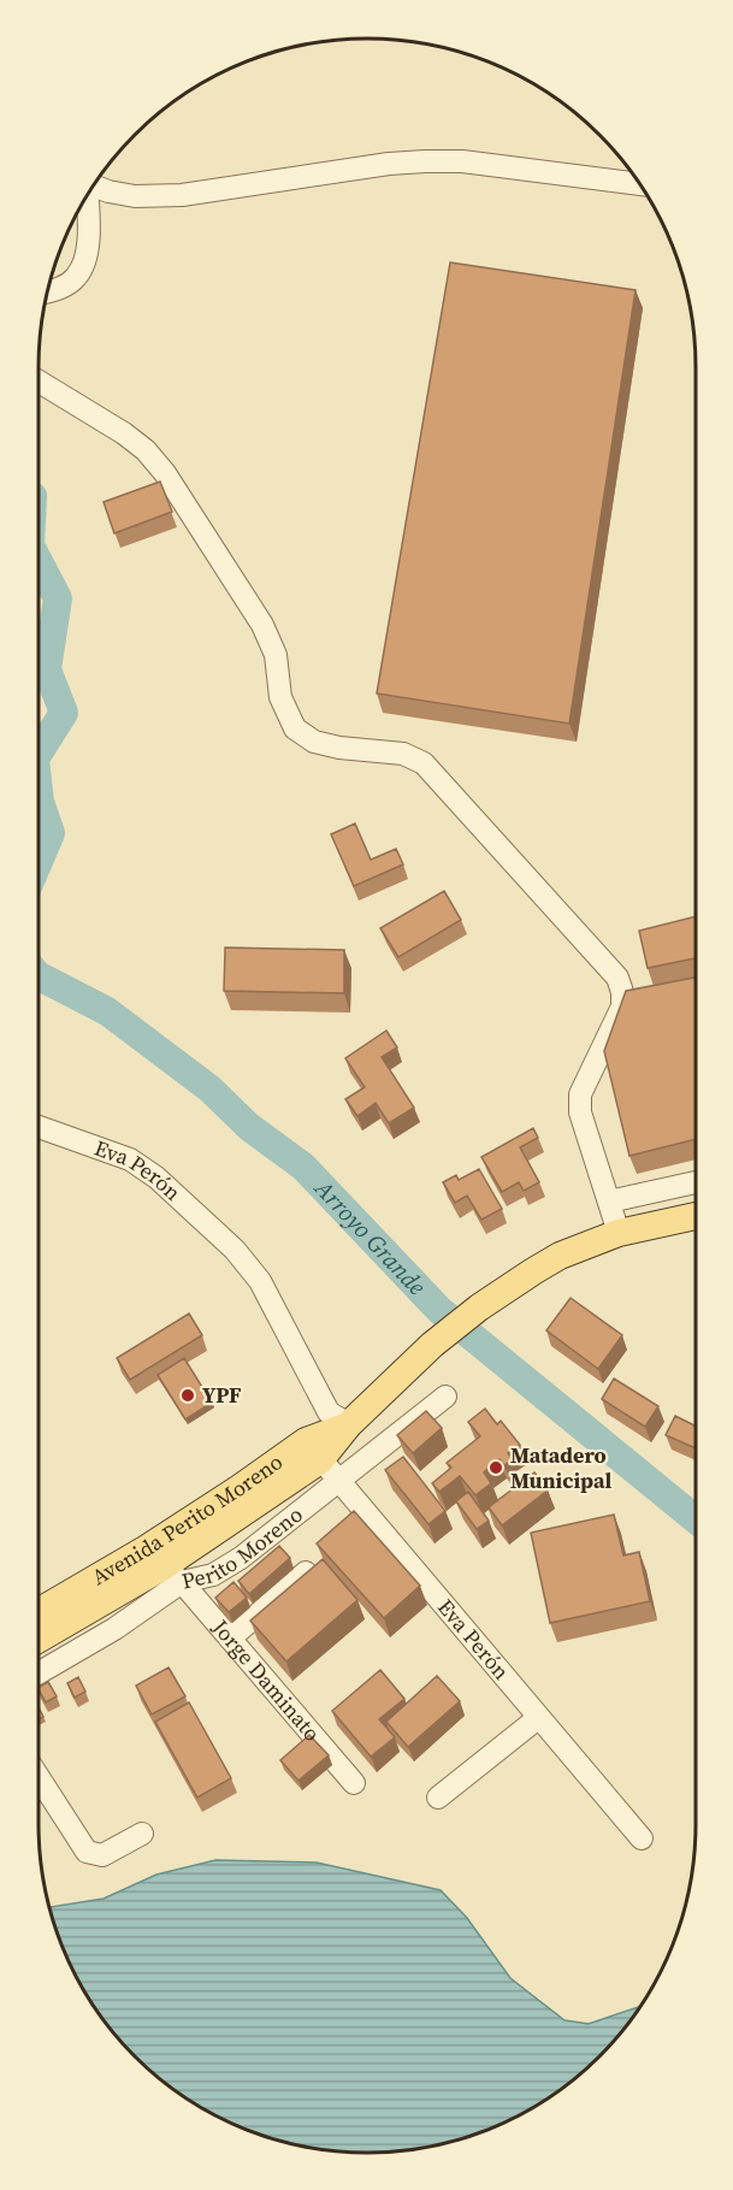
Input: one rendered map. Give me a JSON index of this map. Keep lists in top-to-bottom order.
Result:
{
  "streets": {
    "main road": ["Avenida Perito Moreno"],
    "street": ["Eva Perón", "Perito Moreno", "Jorge Daminato"]
  },
  "crossings": [
    ["Eva Perón", "Avenida Perito Moreno"],
    ["Eva Perón", "Perito Moreno"],
    ["Avenida Perito Moreno", "Perito Moreno"],
    ["Avenida Perito Moreno", "Jorge Daminato"],
    ["Perito Moreno", "Jorge Daminato"]
  ],
  "water": ["Arroyo Grande"],
  "places": ["YPF", "Matadero Municipal"]
}
